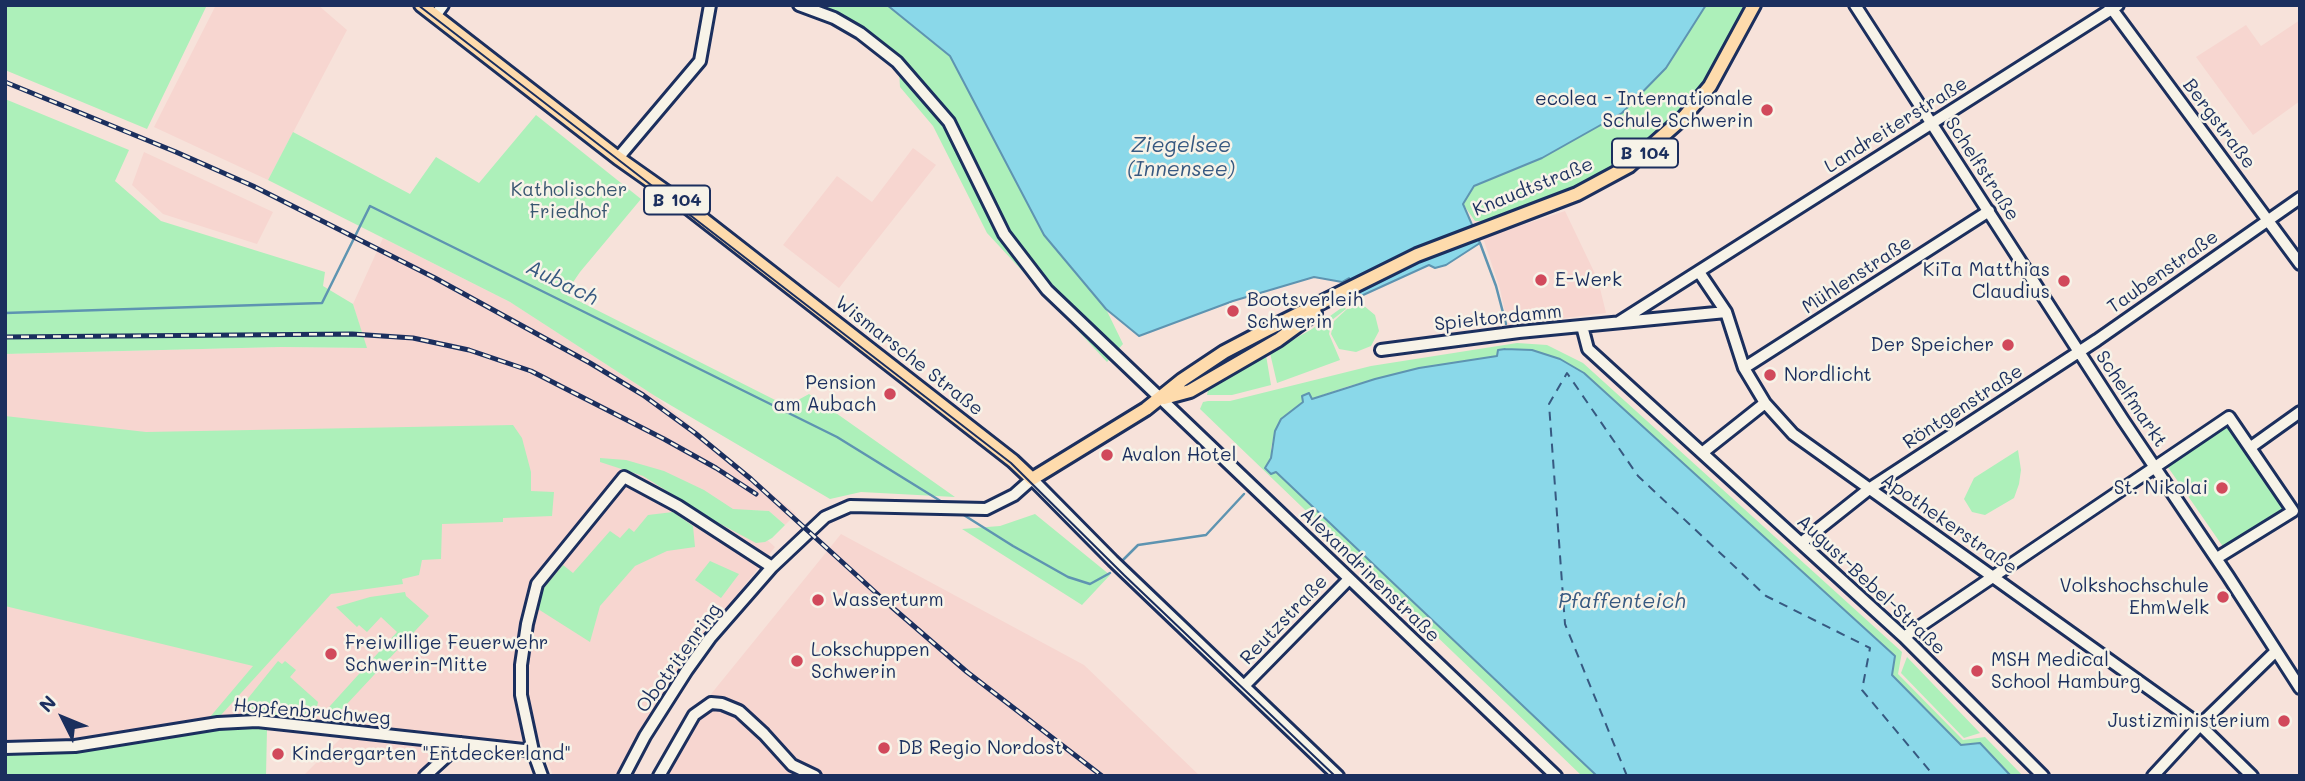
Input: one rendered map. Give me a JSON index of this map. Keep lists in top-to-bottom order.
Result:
{
  "streets": {
    "main road": ["B 104", "Knaudtstraße", "Wismarsche Straße"],
    "street": [
      "Bergstraße",
      "Landreiterstraße",
      "Schelfstraße",
      "Taubenstraße",
      "Mühlenstraße",
      "Spieltordamm",
      "Schelfmarkt",
      "Röntgenstraße",
      "Apothekerstraße",
      "Alexandrinenstraße",
      "August-Bebel-Straße",
      "Reutzstraße",
      "Obotritenring",
      "Hopfenbruchweg"
    ]
  },
  "crossings": [
    ["Bergstraße", "Landreiterstraße"],
    ["Bergstraße", "Taubenstraße"],
    ["Landreiterstraße", "Schelfstraße"],
    ["Landreiterstraße", "Spieltordamm"],
    ["Landreiterstraße", "Apothekerstraße"],
    ["B 104", "Knaudtstraße"],
    ["B 104", "Wismarsche Straße"],
    ["B 104", "Alexandrinenstraße"],
    ["B 104", "Obotritenring"],
    ["Schelfstraße", "Taubenstraße"],
    ["Schelfstraße", "Mühlenstraße"],
    ["Schelfstraße", "Schelfmarkt"],
    ["Schelfstraße", "Röntgenstraße"],
    ["Knaudtstraße", "Alexandrinenstraße"],
    ["Taubenstraße", "Schelfmarkt"],
    ["Taubenstraße", "Röntgenstraße"],
    ["Mühlenstraße", "Apothekerstraße"],
    ["Spieltordamm", "Apothekerstraße"],
    ["Spieltordamm", "August-Bebel-Straße"],
    ["Wismarsche Straße", "Reutzstraße"],
    ["Wismarsche Straße", "Obotritenring"],
    ["Schelfmarkt", "Röntgenstraße"],
    ["Röntgenstraße", "Apothekerstraße"],
    ["Röntgenstraße", "August-Bebel-Straße"],
    ["Alexandrinenstraße", "Reutzstraße"]
  ],
  "water": ["Ziegelsee (Innensee)", "Aubach", "Pfaffenteich"],
  "parks": ["Katholischer Friedhof"],
  "places": [
    "ecolea - Internationale Schule Schwerin",
    "E-Werk",
    "KiTa Matthias Claudius",
    "Bootsverleih Schwerin",
    "Der Speicher",
    "Nordlicht",
    "Pension am Aubach",
    "Avalon Hotel",
    "St. Nikolai",
    "Volkshochschule EhmWelk",
    "Wasserturm",
    "Freiwillige Feuerwehr Schwerin-Mitte",
    "Lokschuppen Schwerin",
    "MSH Medical School Hamburg",
    "Justizministerium",
    "DB Regio Nordost",
    "Kindergarten \"Entdeckerland\""
  ],
  "north": "top left"
}
